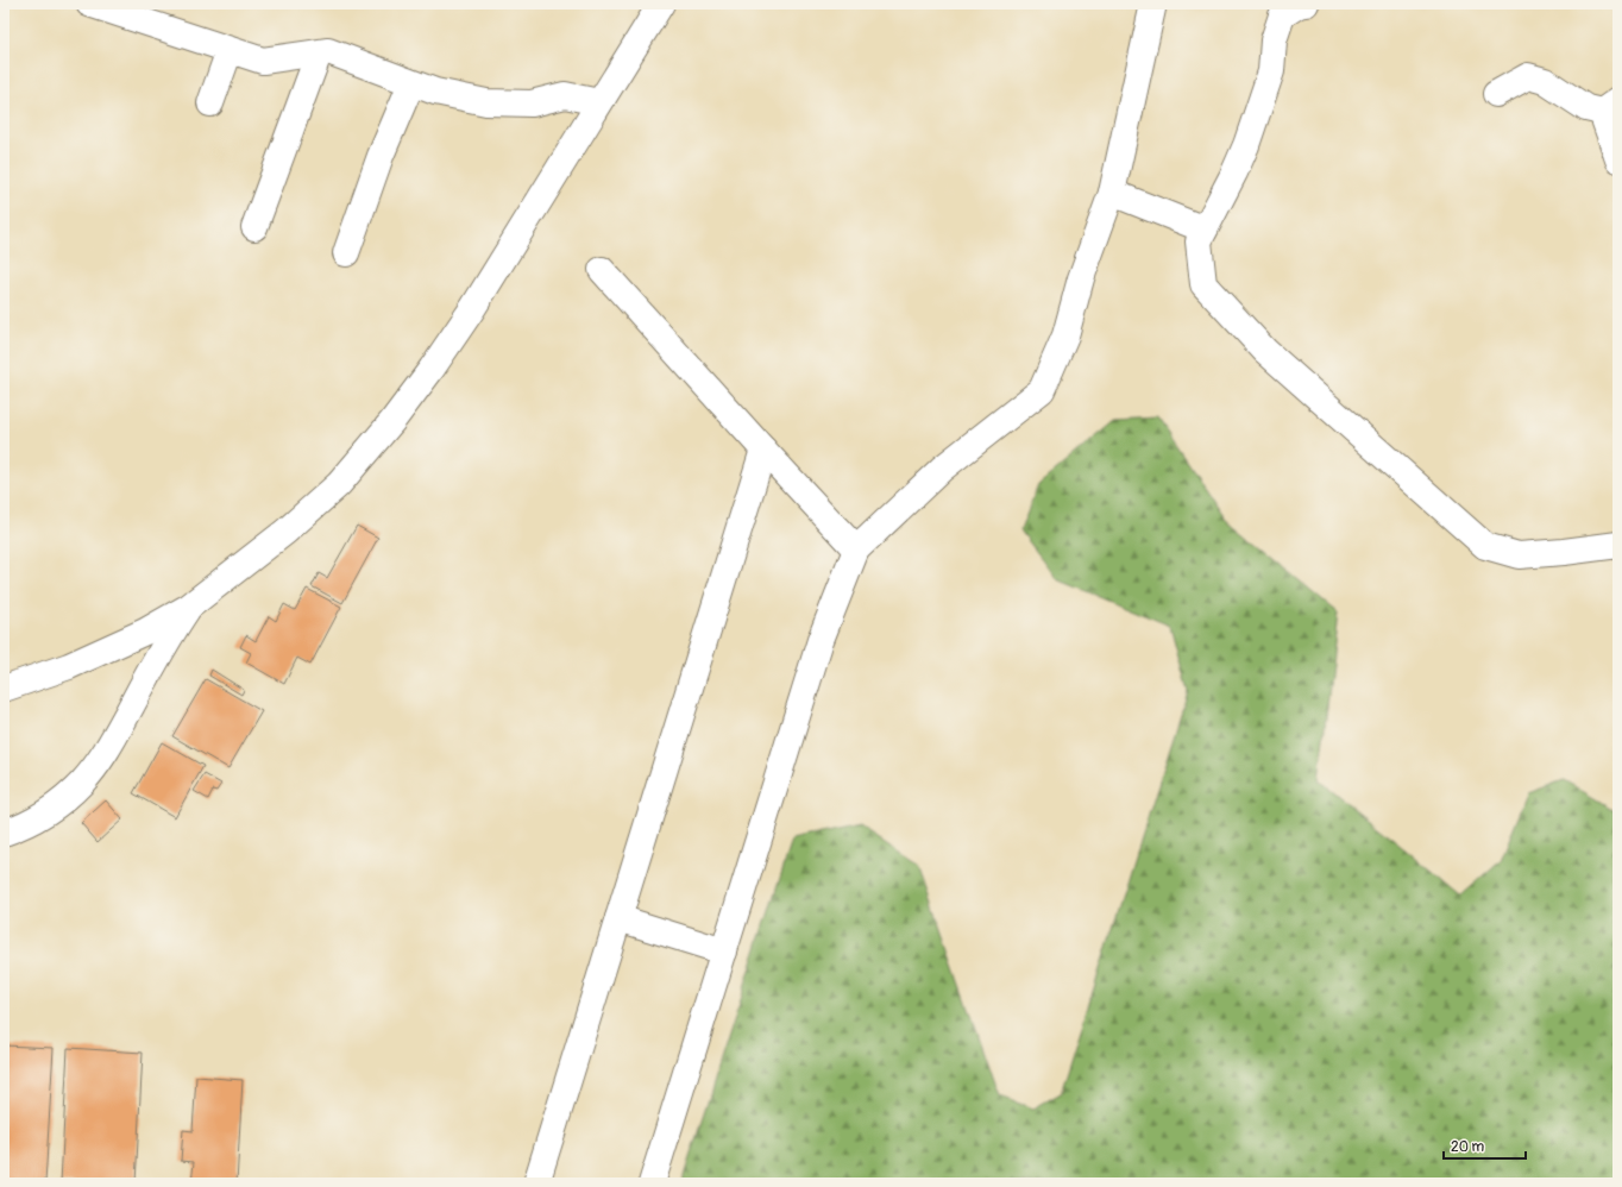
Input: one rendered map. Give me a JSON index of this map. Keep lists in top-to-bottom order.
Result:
{
  "scale_bar": "20 m"
}
